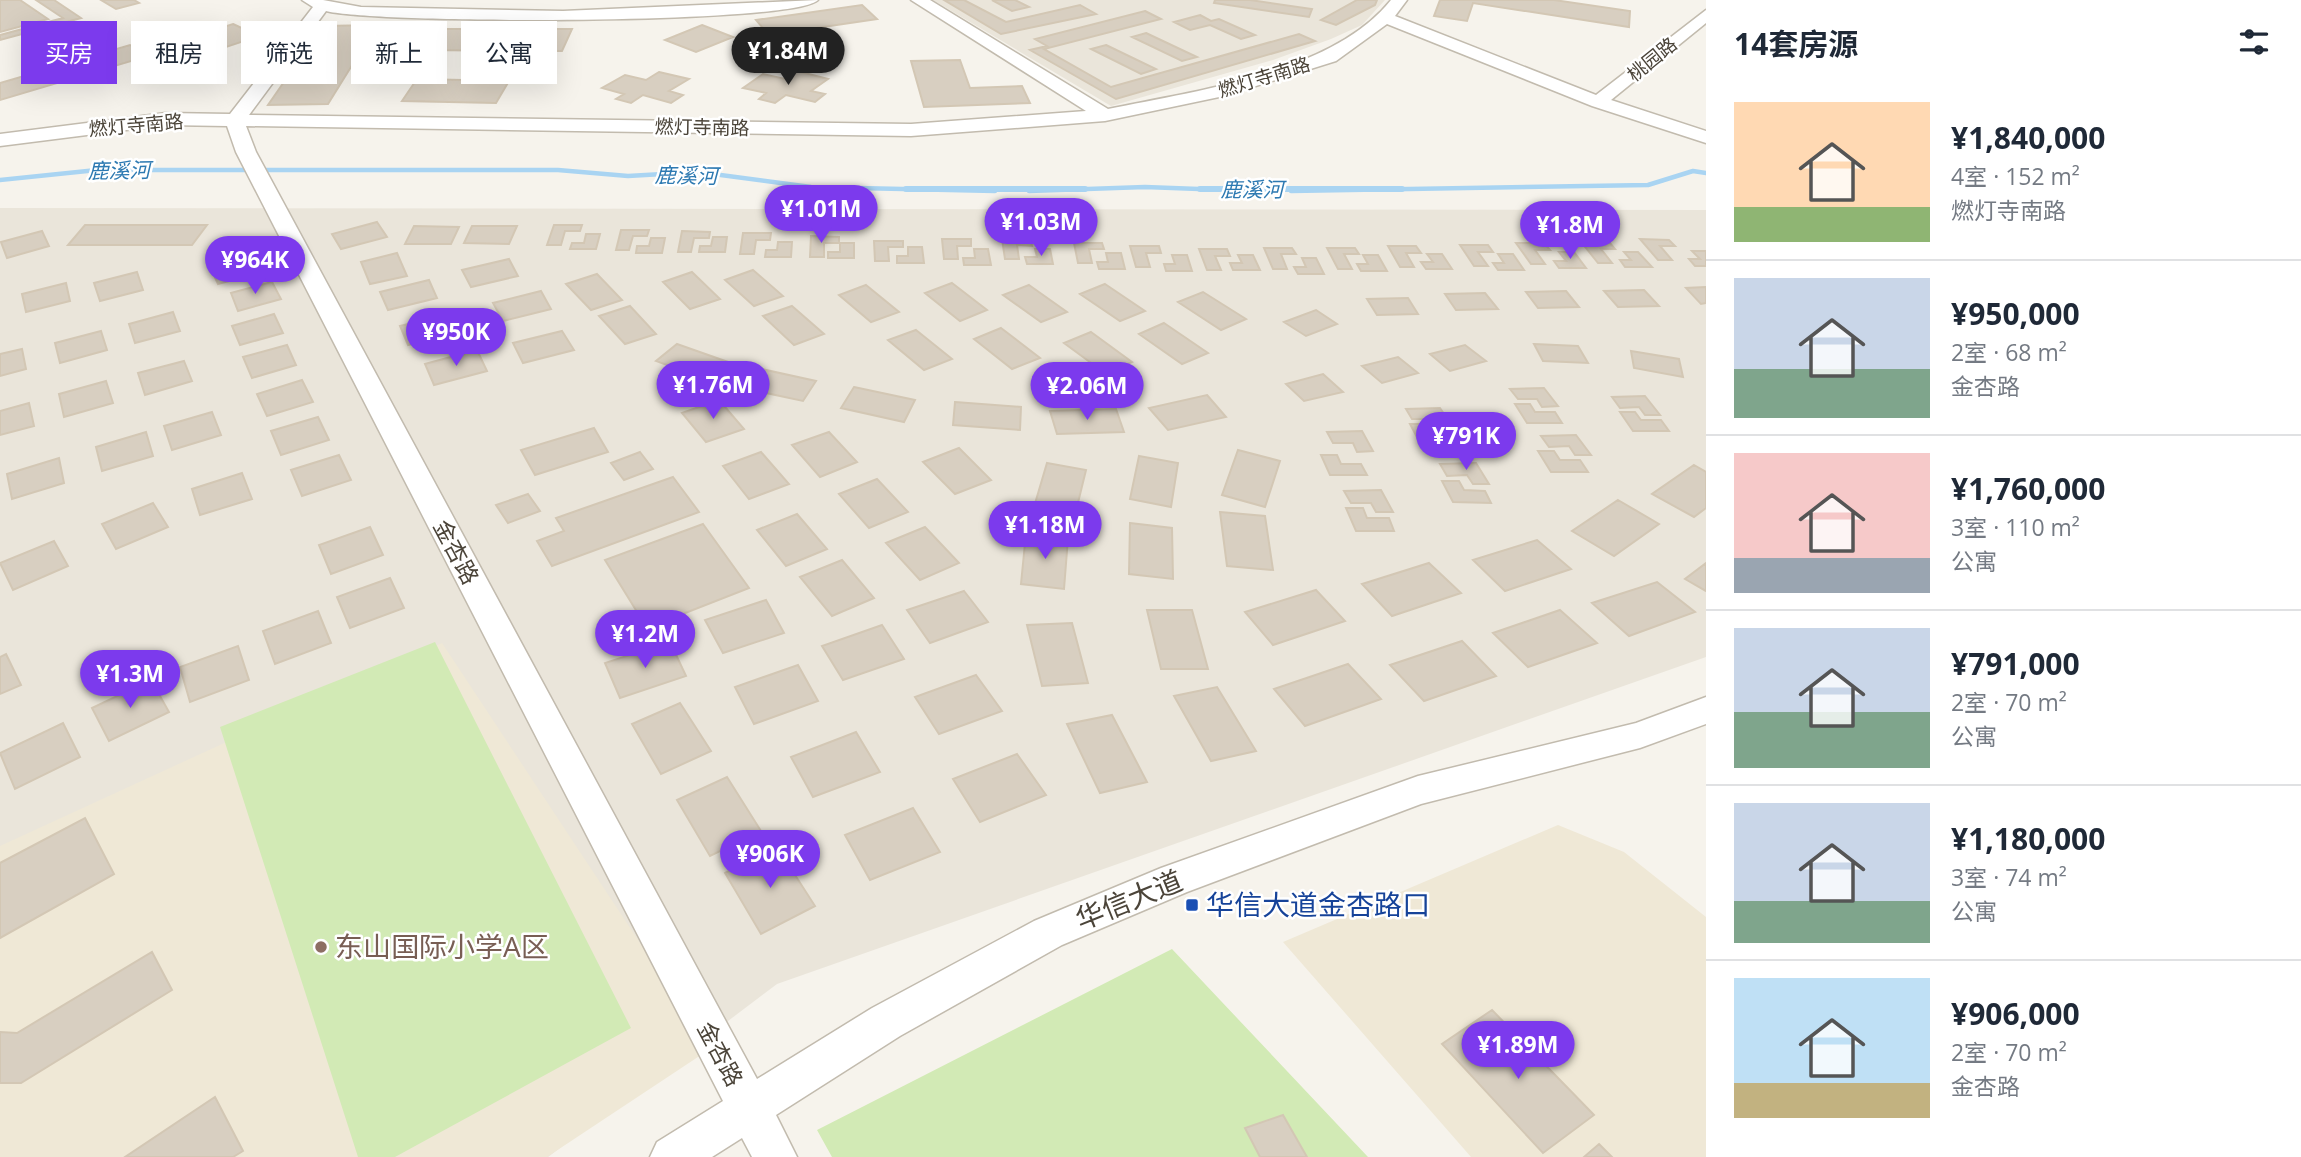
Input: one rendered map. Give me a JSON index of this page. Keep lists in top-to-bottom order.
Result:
{
  "streets": {
    "street": [
      "桃园路",
      "燃灯寺南路",
      "金杏路",
      "华信大道"
    ]
  },
  "crossings": [
    ["燃灯寺南路", "金杏路"],
    ["金杏路", "华信大道"]
  ],
  "water": ["鹿溪河"],
  "places": {
    "transit": ["华信大道金杏路口"],
    "other": ["东山国际小学A区"]
  },
  "page": {
    "heading": "14套房源",
    "chip": [
      "买房",
      "租房",
      "筛选",
      "新上",
      "公寓"
    ],
    "price": [
      "¥1.84M",
      "¥1.01M",
      "¥1.03M",
      "¥1.8M",
      "¥964K",
      "¥950K",
      "¥1.76M",
      "¥2.06M",
      "¥791K",
      "¥1.18M",
      "¥1.2M",
      "¥1.3M",
      "¥906K",
      "¥1.89M"
    ],
    "list": [
      {
        "name": "¥1,840,000",
        "note": "4室 · 152 m² · 燃灯寺南路"
      },
      {
        "name": "¥950,000",
        "note": "2室 · 68 m² · 金杏路"
      },
      {
        "name": "¥1,760,000",
        "note": "3室 · 110 m² · 公寓"
      },
      {
        "name": "¥791,000",
        "note": "2室 · 70 m² · 公寓"
      },
      {
        "name": "¥1,180,000",
        "note": "3室 · 74 m² · 公寓"
      },
      {
        "name": "¥906,000",
        "note": "2室 · 70 m² · 金杏路"
      }
    ]
  }
}
